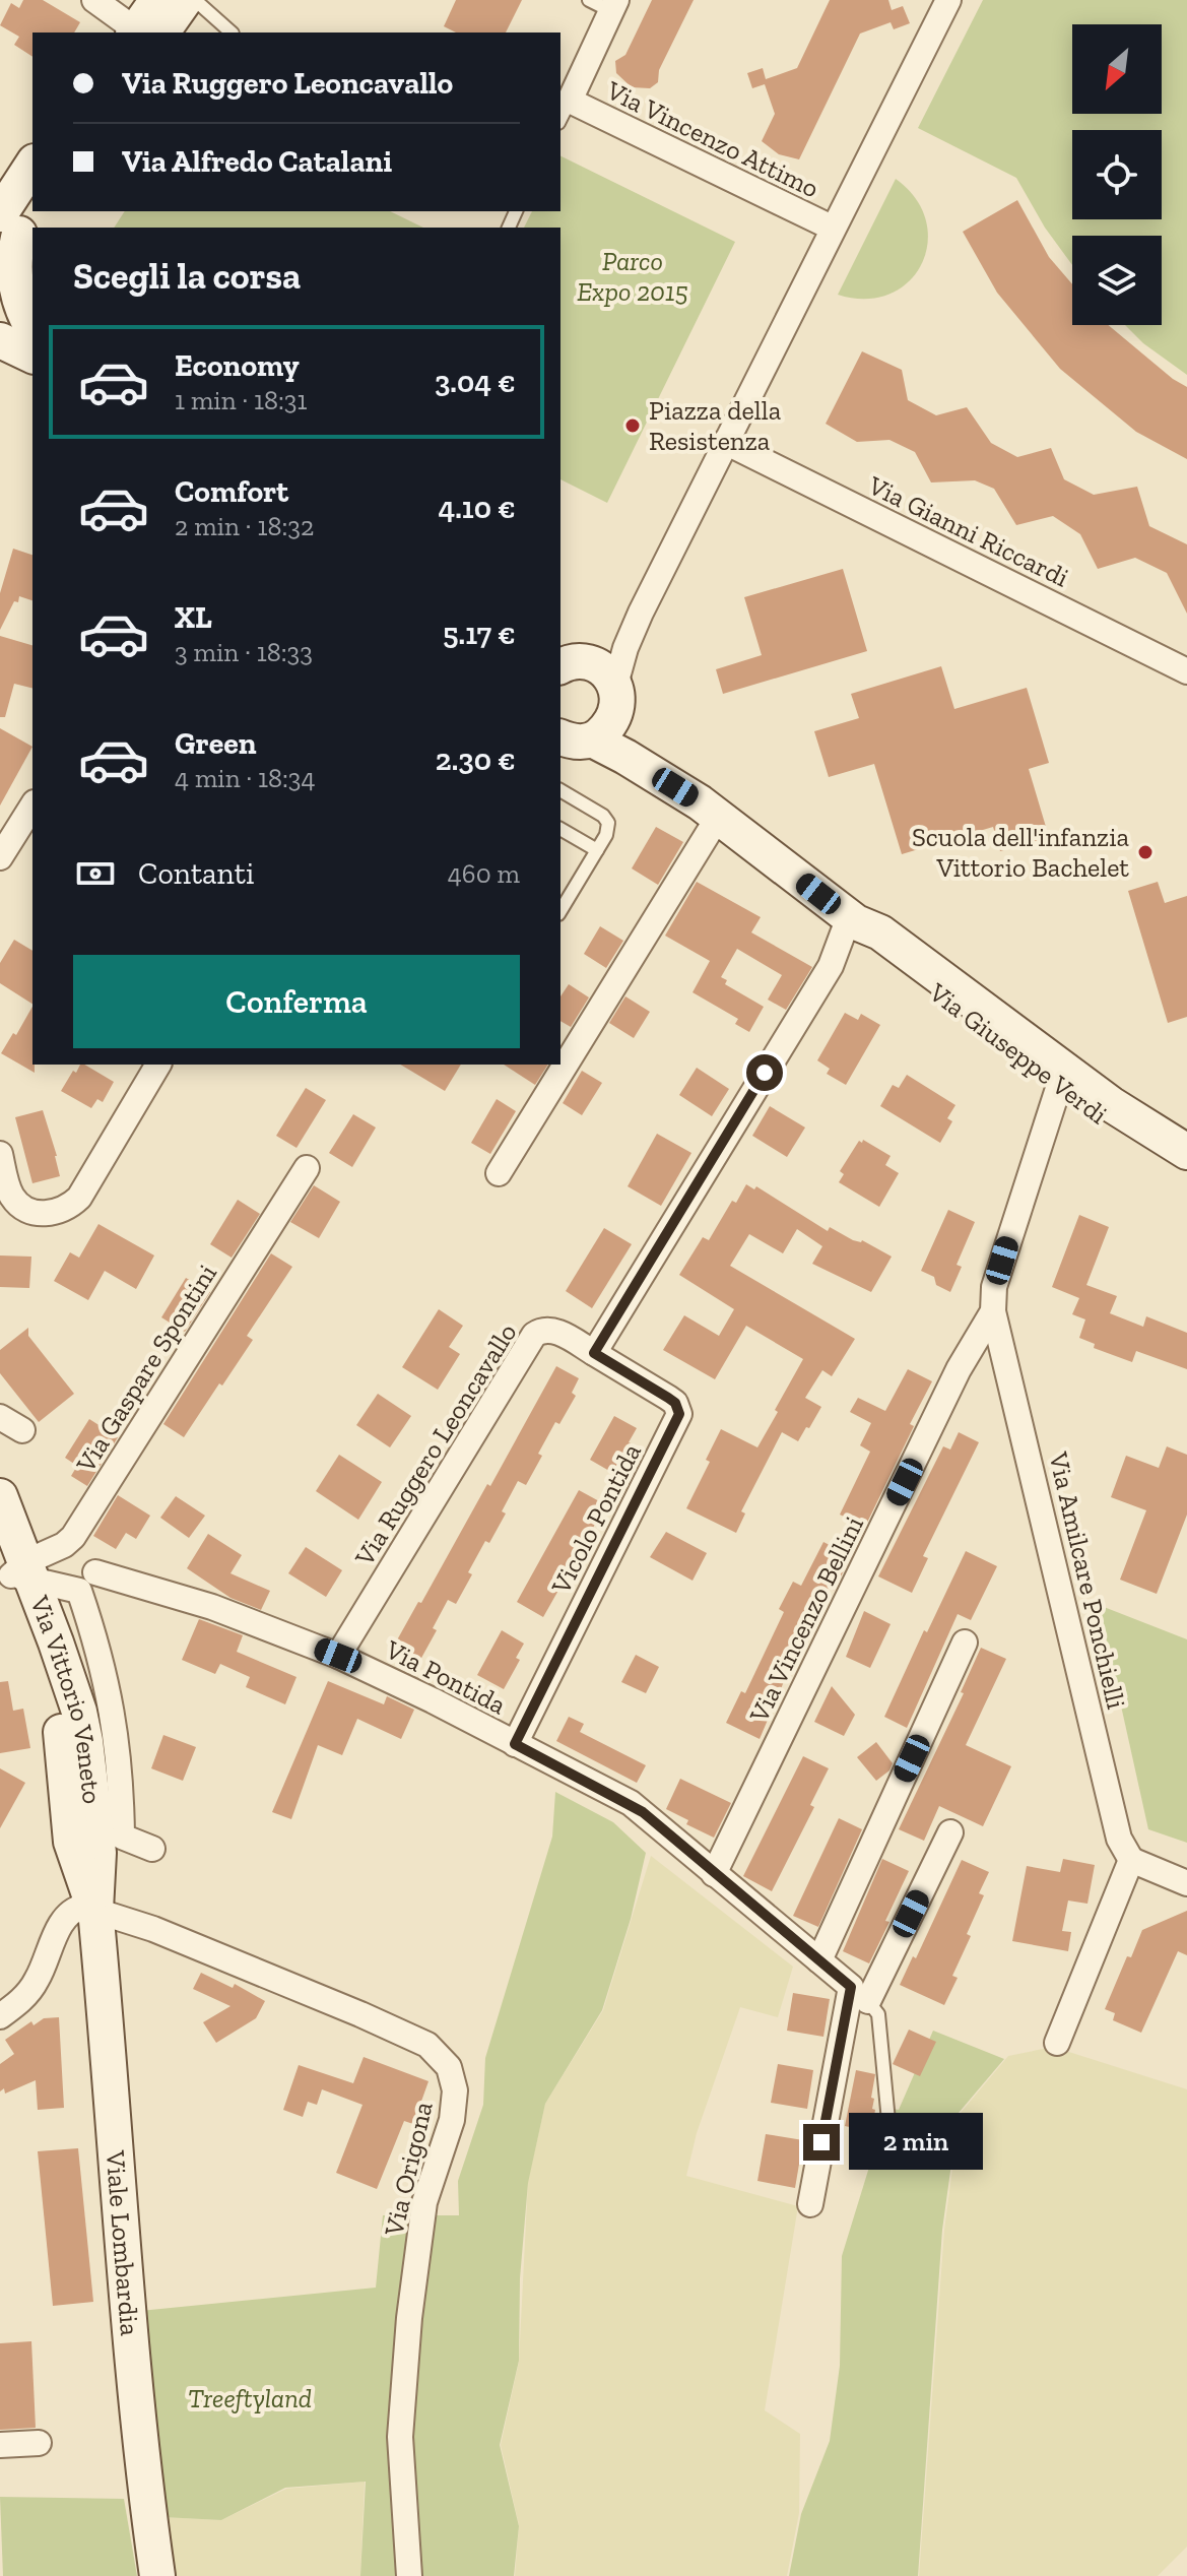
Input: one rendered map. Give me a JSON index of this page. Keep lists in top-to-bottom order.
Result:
{
  "streets": {
    "street": [
      "Via Vincenzo Attimo",
      "Via Gianni Riccardi",
      "Via Giuseppe Verdi",
      "Via Gaspare Spontini",
      "Via Ruggero Leoncavallo",
      "Vicolo Pontida",
      "Via Amilcare Ponchielli",
      "Via Vincenzo Bellini",
      "Via Pontida",
      "Via Vittorio Veneto",
      "Via Origona",
      "Viale Lombardia"
    ]
  },
  "crossings": [
    ["Via Vincenzo Attimo", "Via Gianni Riccardi"],
    ["Via Vincenzo Attimo", "Via Giuseppe Verdi"],
    ["Via Giuseppe Verdi", "Via Vincenzo Bellini"],
    ["Via Gaspare Spontini", "Via Vittorio Veneto"],
    ["Via Ruggero Leoncavallo", "Vicolo Pontida"],
    ["Via Ruggero Leoncavallo", "Via Pontida"],
    ["Vicolo Pontida", "Via Pontida"],
    ["Via Amilcare Ponchielli", "Via Vincenzo Bellini"],
    ["Via Vincenzo Bellini", "Via Pontida"],
    ["Via Vittorio Veneto", "Via Origona"],
    ["Via Vittorio Veneto", "Viale Lombardia"],
    ["Via Origona", "Viale Lombardia"]
  ],
  "parks": ["Parco Expo 2015", "Treeftyland"],
  "places": ["Piazza della Resistenza", "Scuola dell'infanzia Vittorio Bachelet"],
  "north": "bottom left",
  "page": {
    "banner": ["Via Ruggero Leoncavallo", "Via Alfredo Catalani"],
    "heading": "Scegli la corsa",
    "list": [
      {
        "name": "Economy",
        "note": "1 min · 18:31",
        "value": "3.04 €"
      },
      {
        "name": "Comfort",
        "note": "2 min · 18:32",
        "value": "4.10 €"
      },
      {
        "name": "XL",
        "note": "3 min · 18:33",
        "value": "5.17 €"
      },
      {
        "name": "Green",
        "note": "4 min · 18:34",
        "value": "2.30 €"
      }
    ],
    "pay": ["Contanti", "460 m"],
    "buttons": "Conferma",
    "bubble": "2 min"
  }
}
